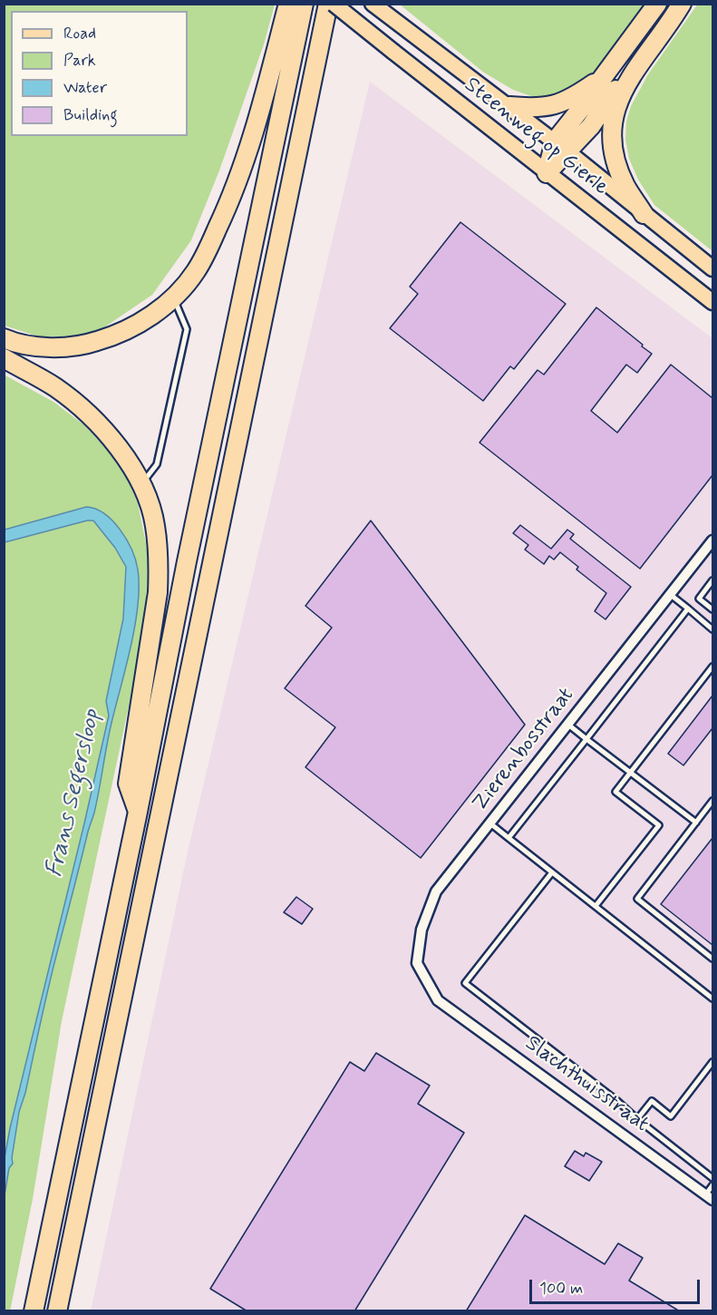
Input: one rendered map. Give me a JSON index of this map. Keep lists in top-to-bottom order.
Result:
{
  "streets": {
    "main road": ["Steenweg op Gierle"],
    "street": ["Zierenbosstraat", "Slachthuisstraat"]
  },
  "crossings": [
    ["Zierenbosstraat", "Slachthuisstraat"]
  ],
  "water": ["Frans Segersloop"],
  "legend": [
    "Road",
    "Park",
    "Water",
    "Building"
  ],
  "scale_bar": "100 m"
}
